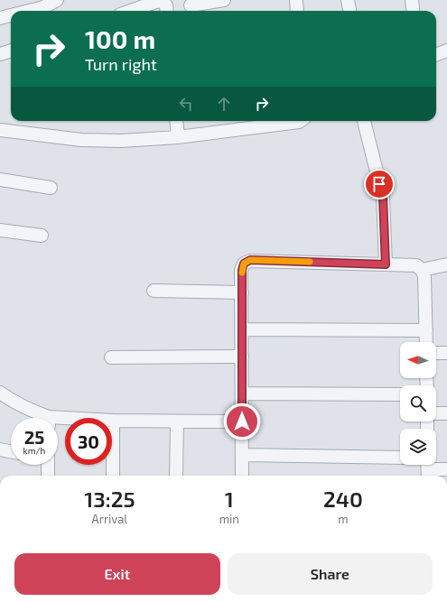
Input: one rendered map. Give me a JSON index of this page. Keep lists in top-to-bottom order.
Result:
{
  "north": "left",
  "page": {
    "turn": ["100 m", "Turn right"],
    "speed": "25 km/h",
    "limit": "30",
    "eta": [
      "13:25",
      "Arrival",
      "1",
      "min",
      "240",
      "m"
    ],
    "buttons": ["Exit", "Share"]
  }
}
